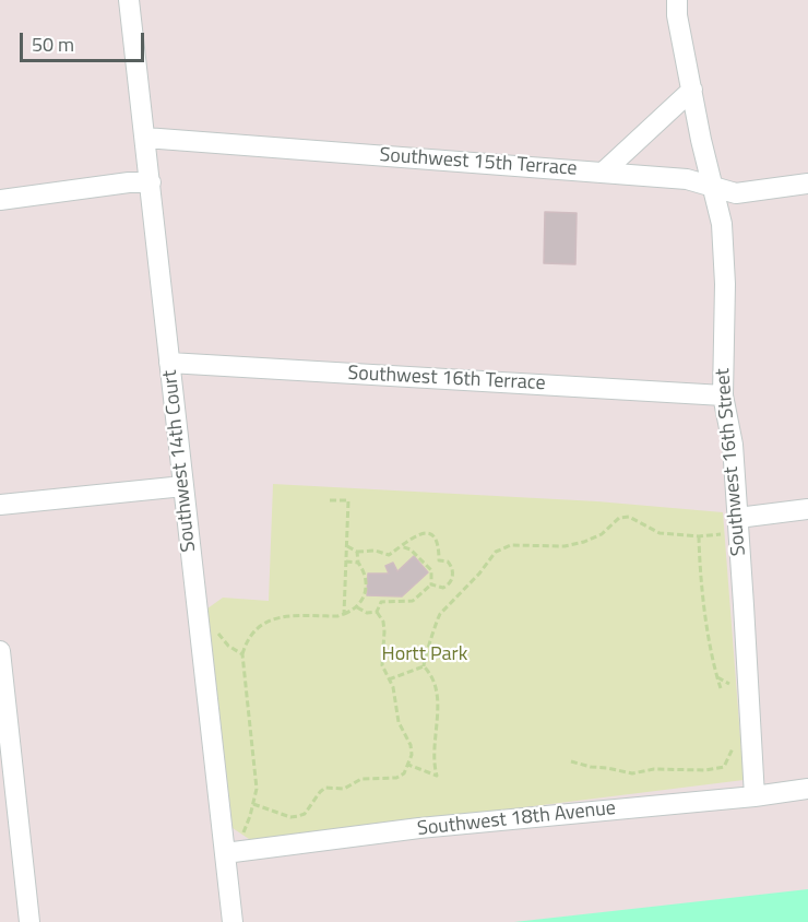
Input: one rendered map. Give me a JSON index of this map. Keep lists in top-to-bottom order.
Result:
{
  "streets": {
    "street": [
      "Southwest 15th Terrace",
      "Southwest 16th Terrace",
      "Southwest 14th Court",
      "Southwest 16th Street",
      "Southwest 18th Avenue"
    ]
  },
  "crossings": [
    ["Southwest 15th Terrace", "Southwest 14th Court"],
    ["Southwest 15th Terrace", "Southwest 16th Street"],
    ["Southwest 16th Terrace", "Southwest 14th Court"],
    ["Southwest 16th Terrace", "Southwest 16th Street"],
    ["Southwest 14th Court", "Southwest 18th Avenue"],
    ["Southwest 16th Street", "Southwest 18th Avenue"]
  ],
  "parks": ["Hortt Park"],
  "scale_bar": "50 m"
}
